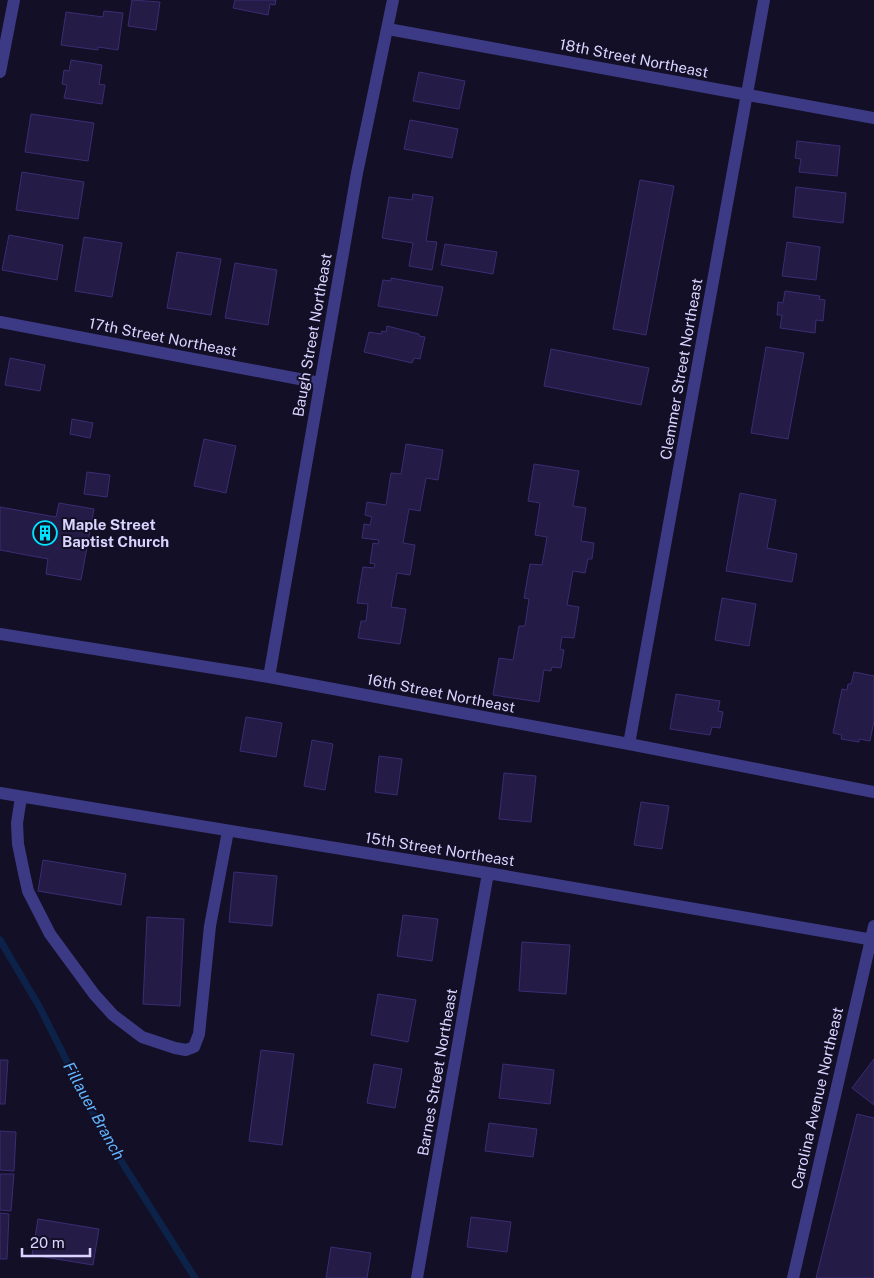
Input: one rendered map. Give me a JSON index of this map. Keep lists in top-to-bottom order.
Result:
{
  "streets": {
    "street": [
      "18th Street Northeast",
      "Baugh Street Northeast",
      "17th Street Northeast",
      "Clemmer Street Northeast",
      "16th Street Northeast",
      "15th Street Northeast",
      "Barnes Street Northeast",
      "Carolina Avenue Northeast"
    ]
  },
  "crossings": [
    ["18th Street Northeast", "Baugh Street Northeast"],
    ["18th Street Northeast", "Clemmer Street Northeast"],
    ["Baugh Street Northeast", "17th Street Northeast"],
    ["Baugh Street Northeast", "16th Street Northeast"],
    ["Clemmer Street Northeast", "16th Street Northeast"],
    ["15th Street Northeast", "Barnes Street Northeast"],
    ["15th Street Northeast", "Carolina Avenue Northeast"]
  ],
  "water": ["Fillauer Branch"],
  "places": {
    "building": ["Maple Street Baptist Church"]
  },
  "scale_bar": "20 m"
}
